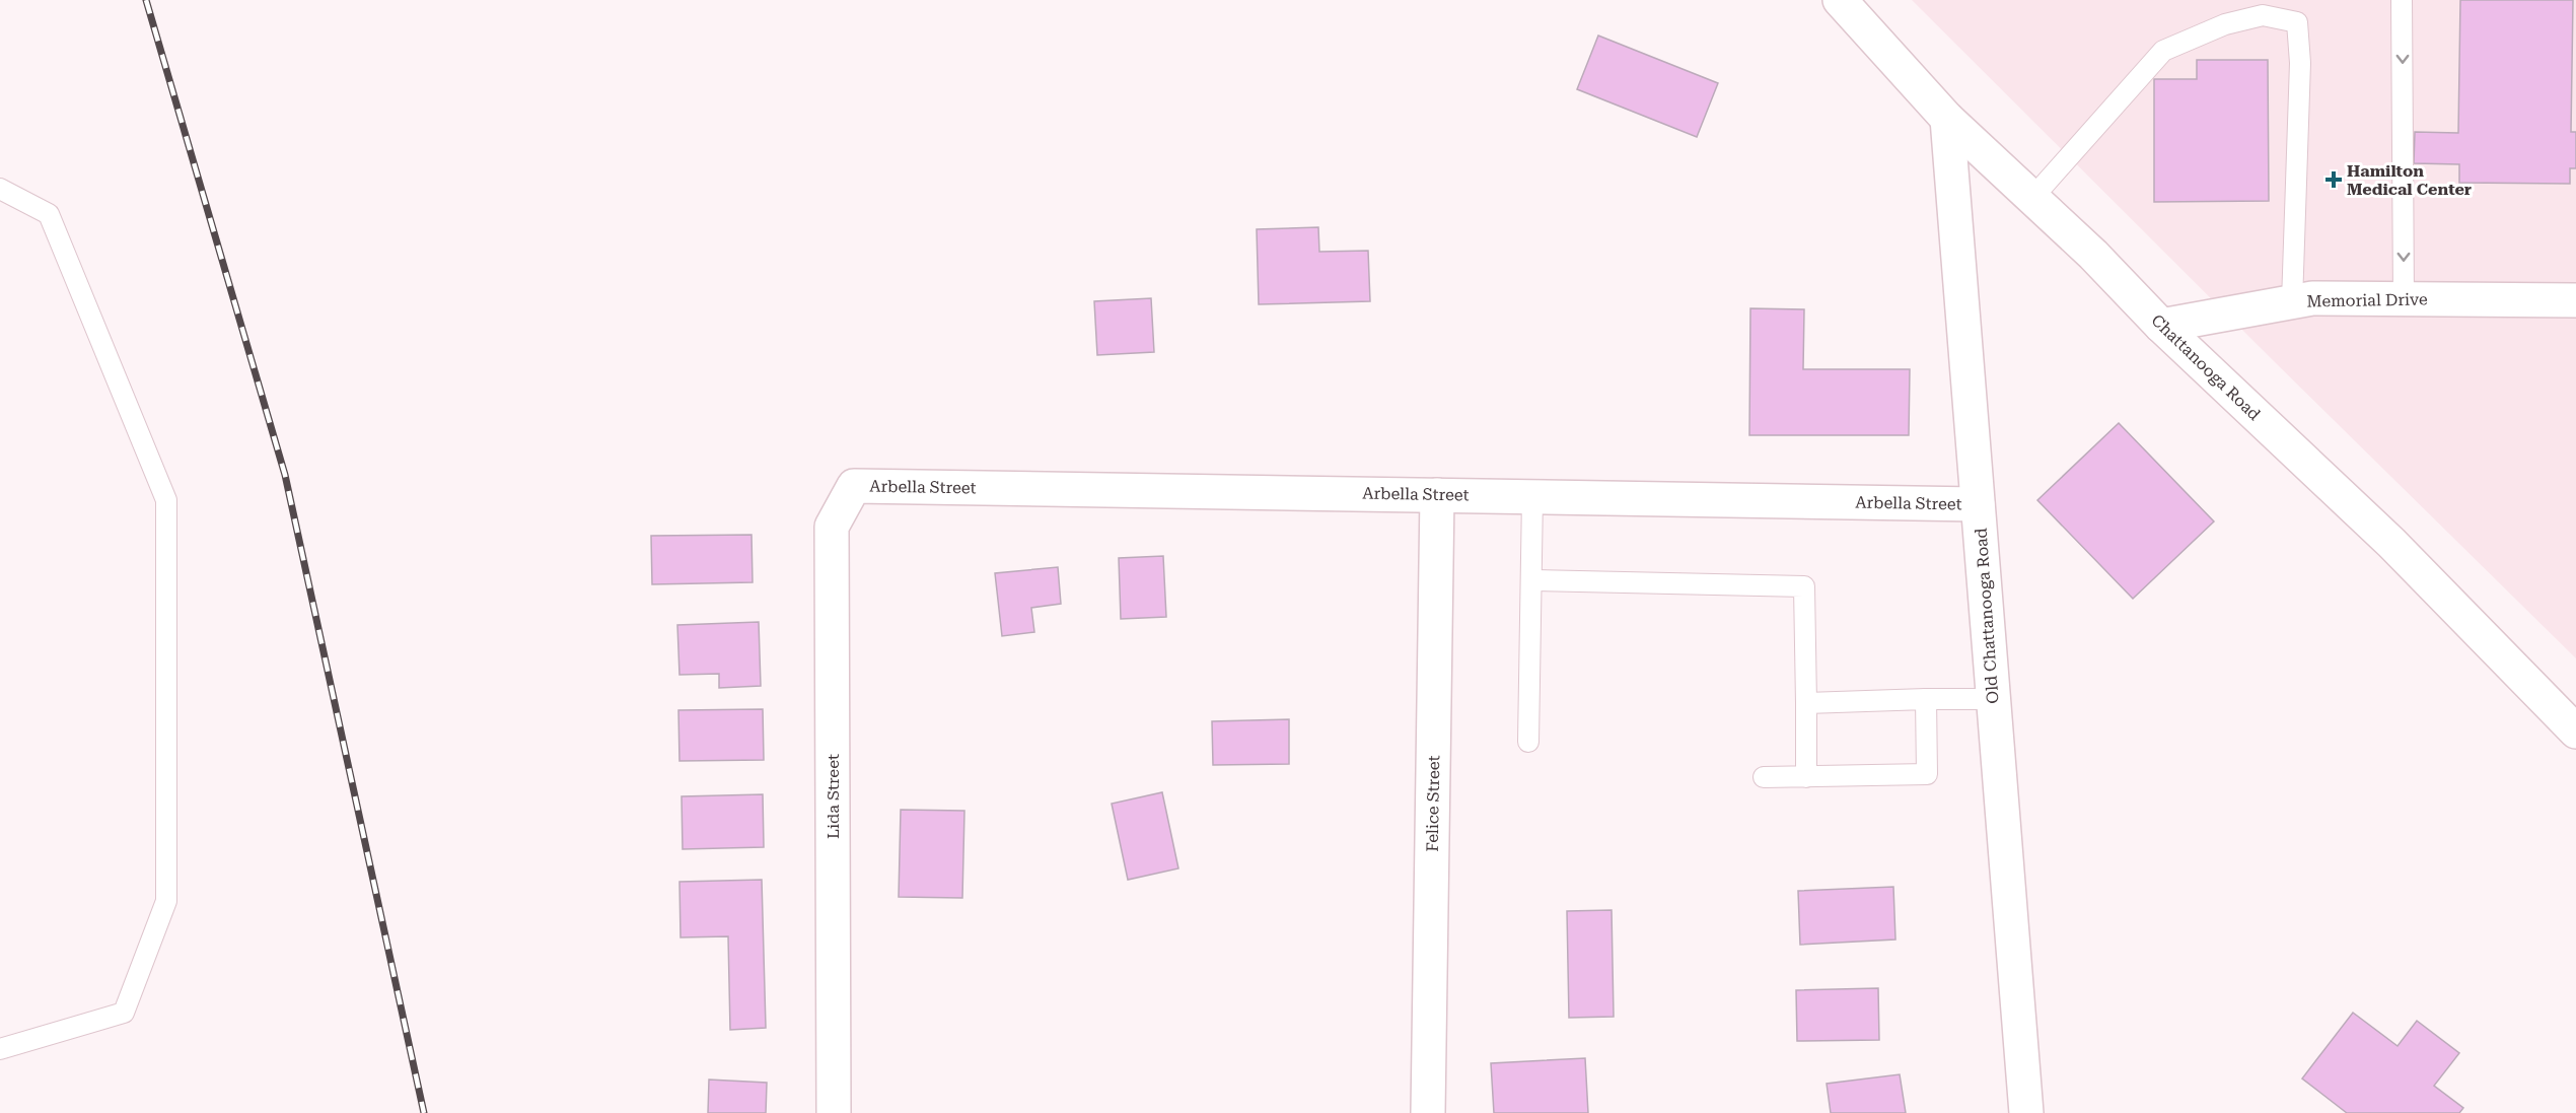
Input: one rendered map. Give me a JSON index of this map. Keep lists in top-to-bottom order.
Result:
{
  "streets": {
    "street": [
      "Memorial Drive",
      "Chattanooga Road",
      "Arbella Street",
      "Old Chattanooga Road",
      "Lida Street",
      "Felice Street"
    ]
  },
  "crossings": [
    ["Memorial Drive", "Chattanooga Road"],
    ["Chattanooga Road", "Old Chattanooga Road"],
    ["Arbella Street", "Old Chattanooga Road"],
    ["Arbella Street", "Lida Street"],
    ["Arbella Street", "Felice Street"]
  ],
  "places": {
    "health": ["Hamilton Medical Center"]
  }
}
